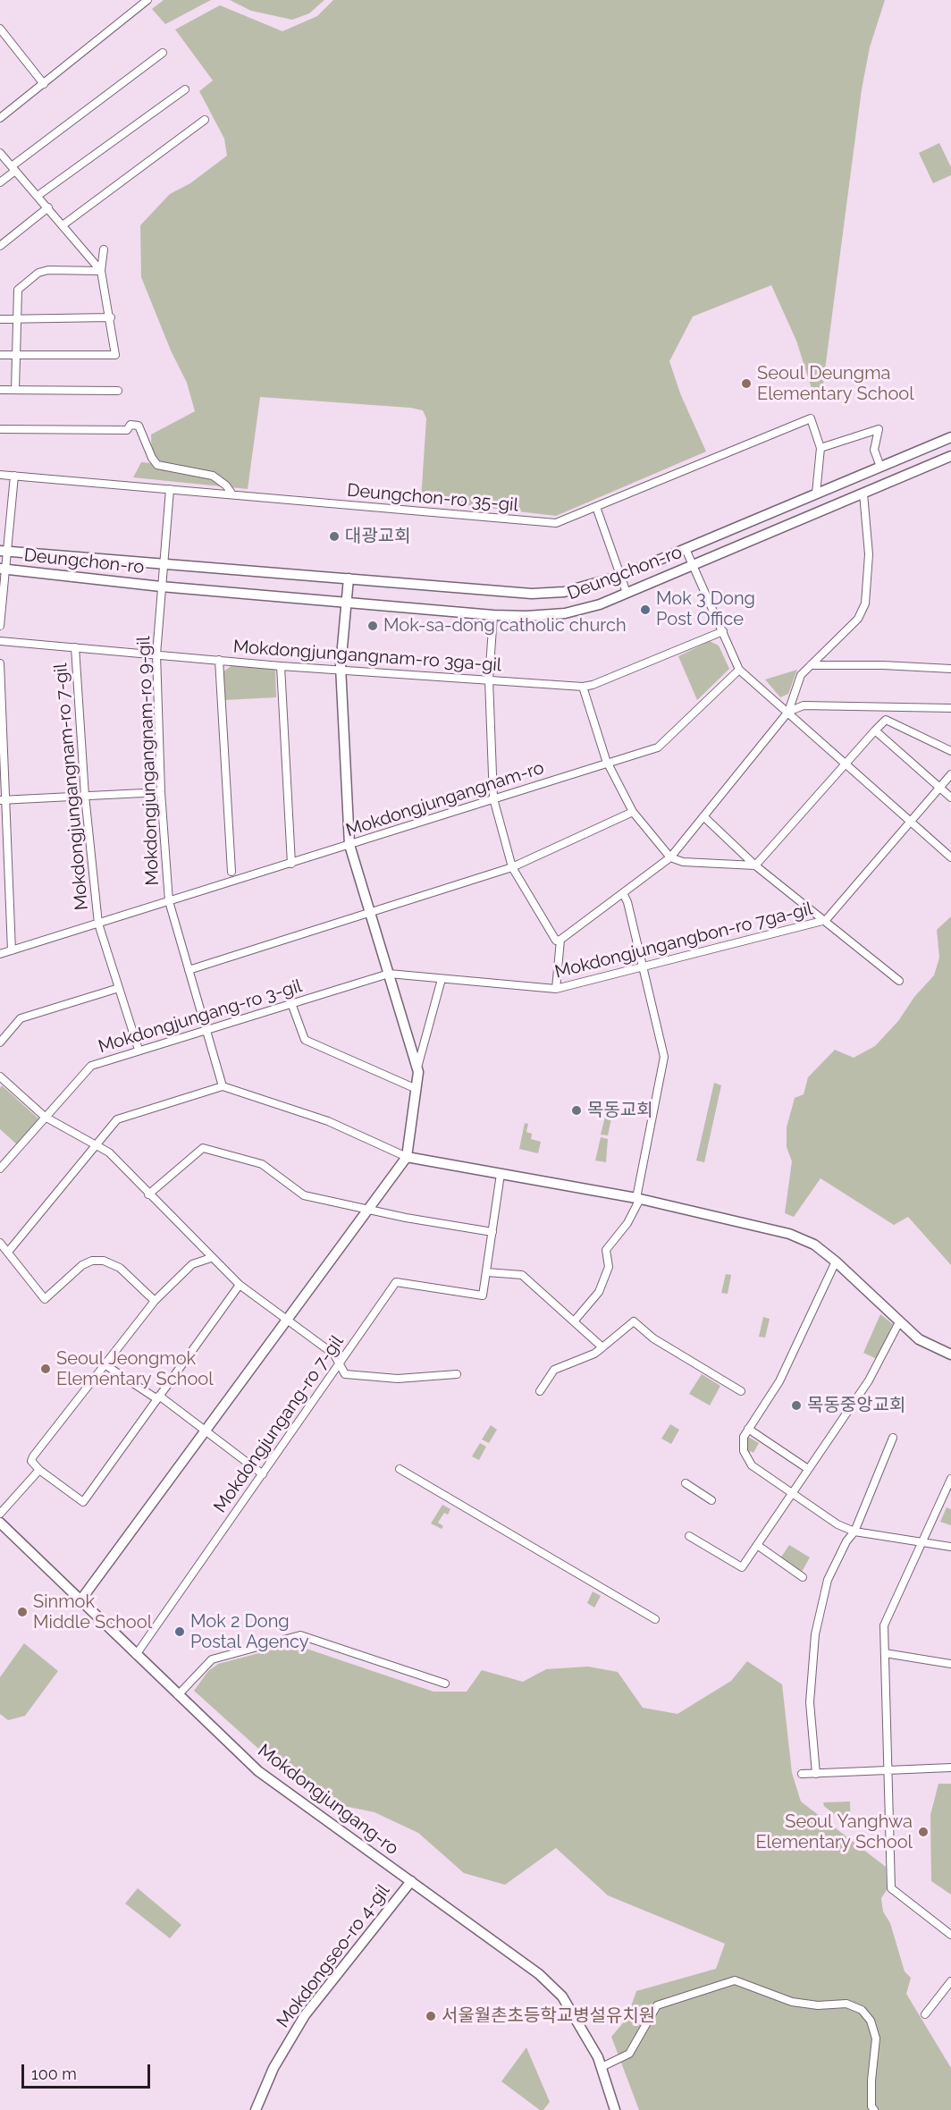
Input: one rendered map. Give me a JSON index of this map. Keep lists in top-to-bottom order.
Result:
{
  "streets": {
    "main road": ["Deungchon-ro", "Mokdongjungang-ro", "Mokdongseo-ro 4-gil"],
    "street": [
      "Deungchon-ro 35-gil",
      "Mokdongjungangnam-ro 3ga-gil",
      "Mokdongjungangnam-ro 9-gil",
      "Mokdongjungangnam-ro 7-gil",
      "Mokdongjungangnam-ro",
      "Mokdongjungangbon-ro 7ga-gil",
      "Mokdongjungang-ro 3-gil",
      "Mokdongjungang-ro 7-gil"
    ]
  },
  "crossings": [
    ["Deungchon-ro 35-gil", "Deungchon-ro"],
    ["Deungchon-ro", "Mokdongjungangnam-ro 9-gil"],
    ["Mokdongjungangnam-ro 3ga-gil", "Mokdongjungangnam-ro 9-gil"],
    ["Mokdongjungangnam-ro 3ga-gil", "Mokdongjungangnam-ro 7-gil"],
    ["Mokdongjungangnam-ro 9-gil", "Mokdongjungangnam-ro"],
    ["Mokdongjungangnam-ro 9-gil", "Mokdongjungang-ro 3-gil"],
    ["Mokdongjungangnam-ro 7-gil", "Mokdongjungangnam-ro"],
    ["Mokdongjungangbon-ro 7ga-gil", "Mokdongjungang-ro 3-gil"],
    ["Mokdongjungang-ro 7-gil", "Mokdongjungang-ro"],
    ["Mokdongjungang-ro", "Mokdongseo-ro 4-gil"]
  ],
  "places": [
    "Seoul Deungma Elementary School",
    "대광교회",
    "Mok 3 Dong Post Office",
    "Mok-sa-dong catholic church",
    "목동교회",
    "Seoul Jeongmok Elementary School",
    "목동중앙교회",
    "Sinmok Middle School",
    "Mok 2 Dong Postal Agency",
    "Seoul Yanghwa Elementary School",
    "서울월촌초등학교병설유치원"
  ],
  "scale_bar": "100 m"
}
